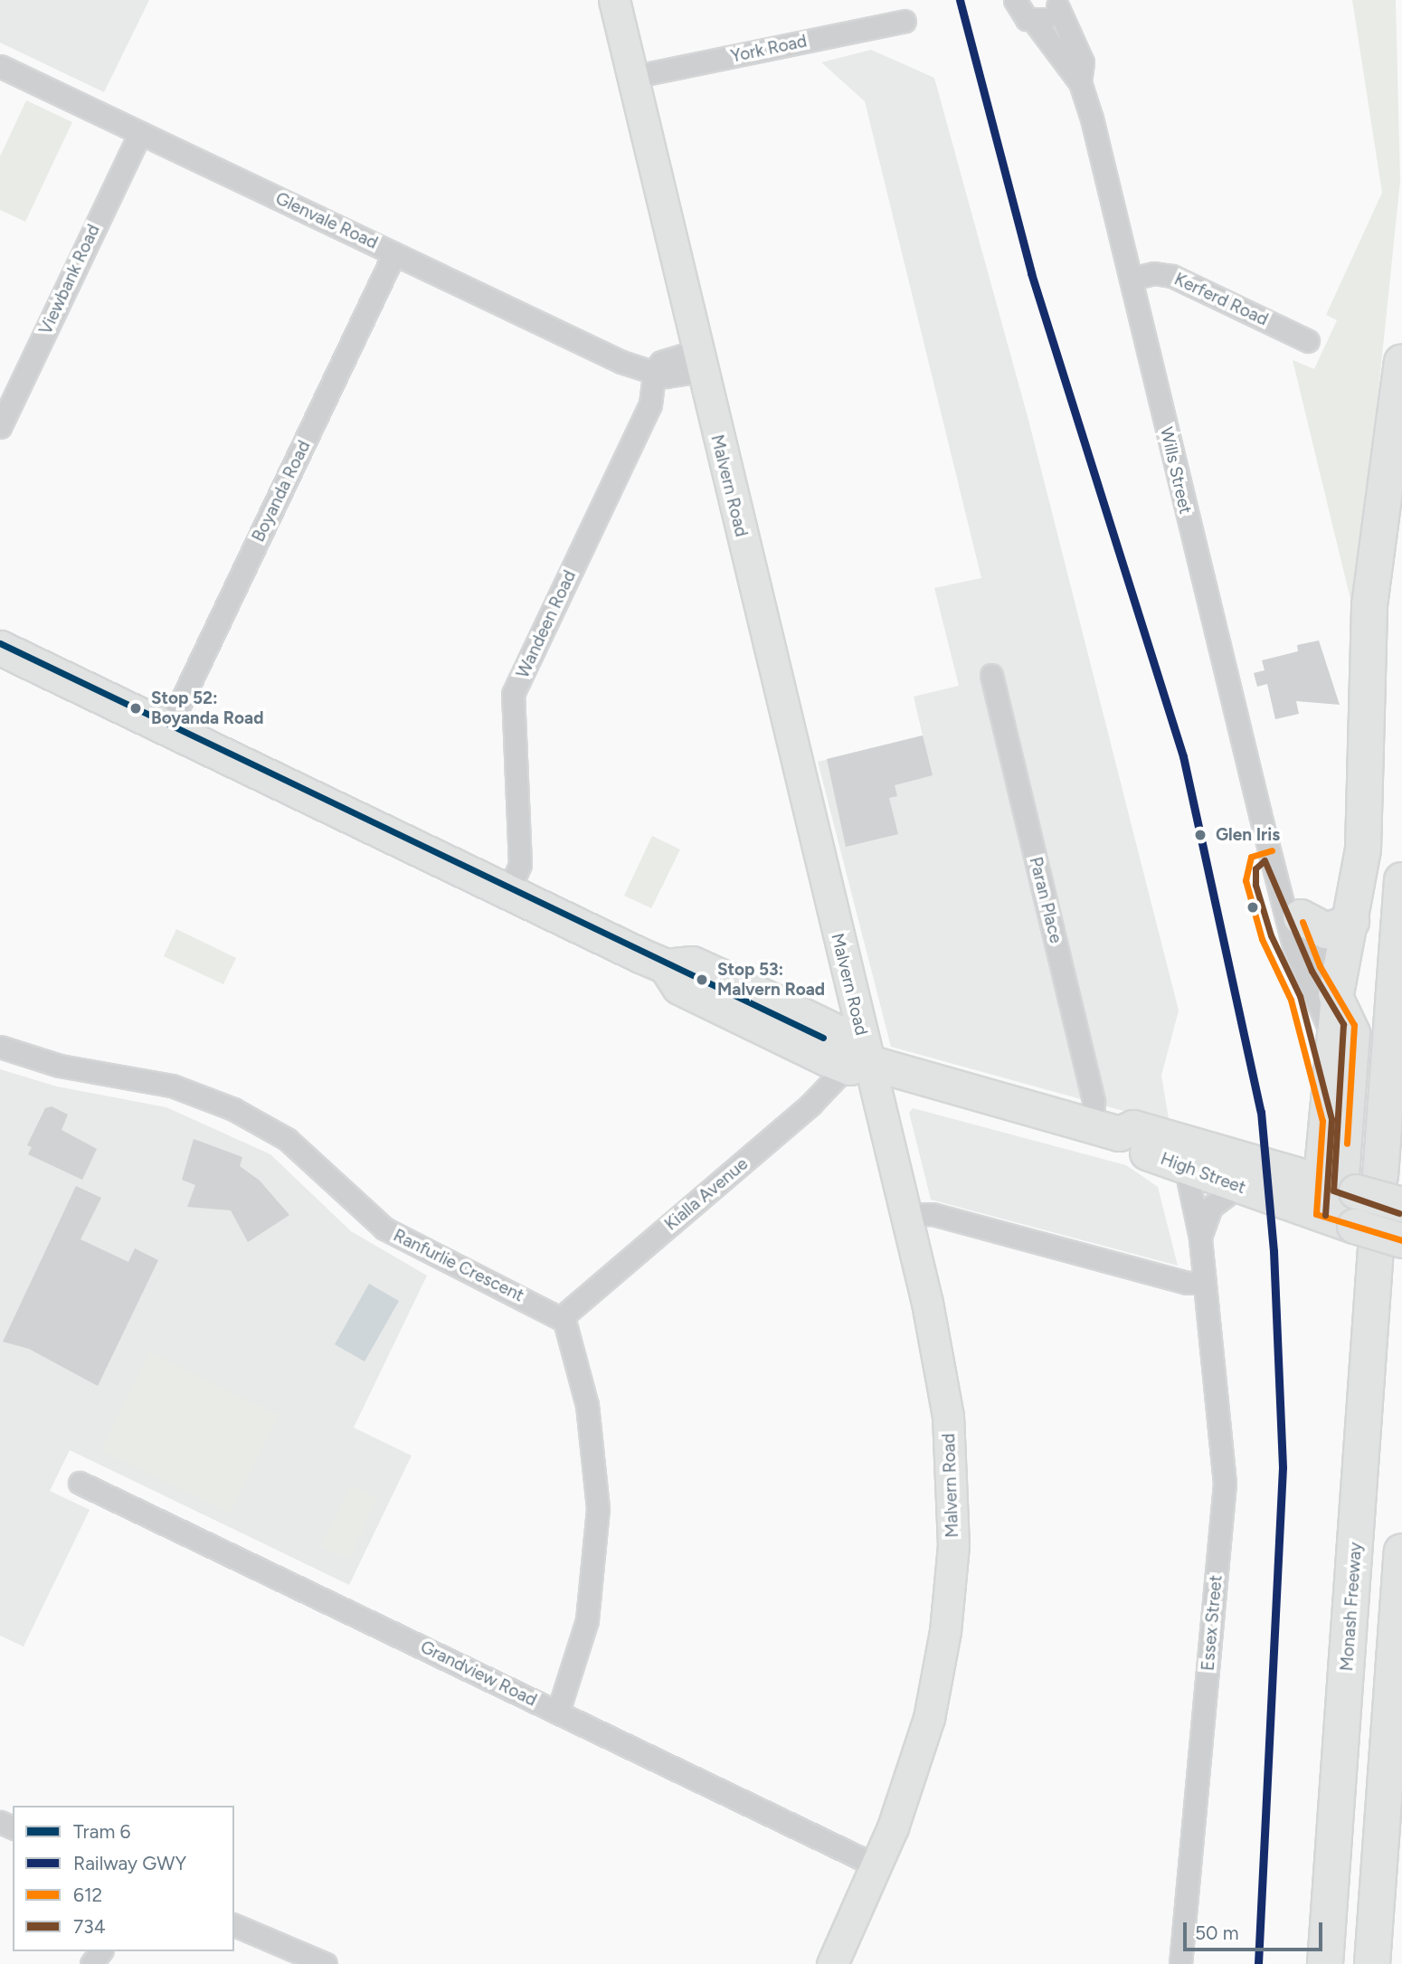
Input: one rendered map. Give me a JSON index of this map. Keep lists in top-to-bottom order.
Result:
{
  "streets": {
    "highway": ["Monash Freeway"],
    "main road": ["Wills Street", "Malvern Road", "High Street"],
    "street": [
      "York Road",
      "Glenvale Road",
      "Viewbank Road",
      "Kerferd Road",
      "Boyanda Road",
      "Wandeen Road",
      "Paran Place",
      "Kialla Avenue",
      "Ranfurlie Crescent",
      "Essex Street",
      "Grandview Road"
    ]
  },
  "crossings": [
    ["York Road", "Malvern Road"],
    ["Glenvale Road", "Viewbank Road"],
    ["Glenvale Road", "Boyanda Road"],
    ["Glenvale Road", "Wandeen Road"],
    ["Kerferd Road", "Wills Street"],
    ["Wills Street", "High Street"],
    ["Wills Street", "Monash Freeway"],
    ["Malvern Road", "High Street"],
    ["Malvern Road", "Kialla Avenue"],
    ["Malvern Road", "Grandview Road"],
    ["Boyanda Road", "High Street"],
    ["Wandeen Road", "High Street"],
    ["Paran Place", "High Street"],
    ["High Street", "Kialla Avenue"],
    ["High Street", "Monash Freeway"],
    ["High Street", "Essex Street"],
    ["Kialla Avenue", "Ranfurlie Crescent"]
  ],
  "places": ["Stop 52: Boyanda Road", "Glen Iris", "Stop 53: Malvern Road"],
  "lines": [
    "rail line GWY",
    "tram line 6",
    "transit line 612",
    "transit line 734"
  ],
  "legend": [
    "Tram 6",
    "Railway GWY",
    "612",
    "734"
  ],
  "scale_bar": "50 m"
}
